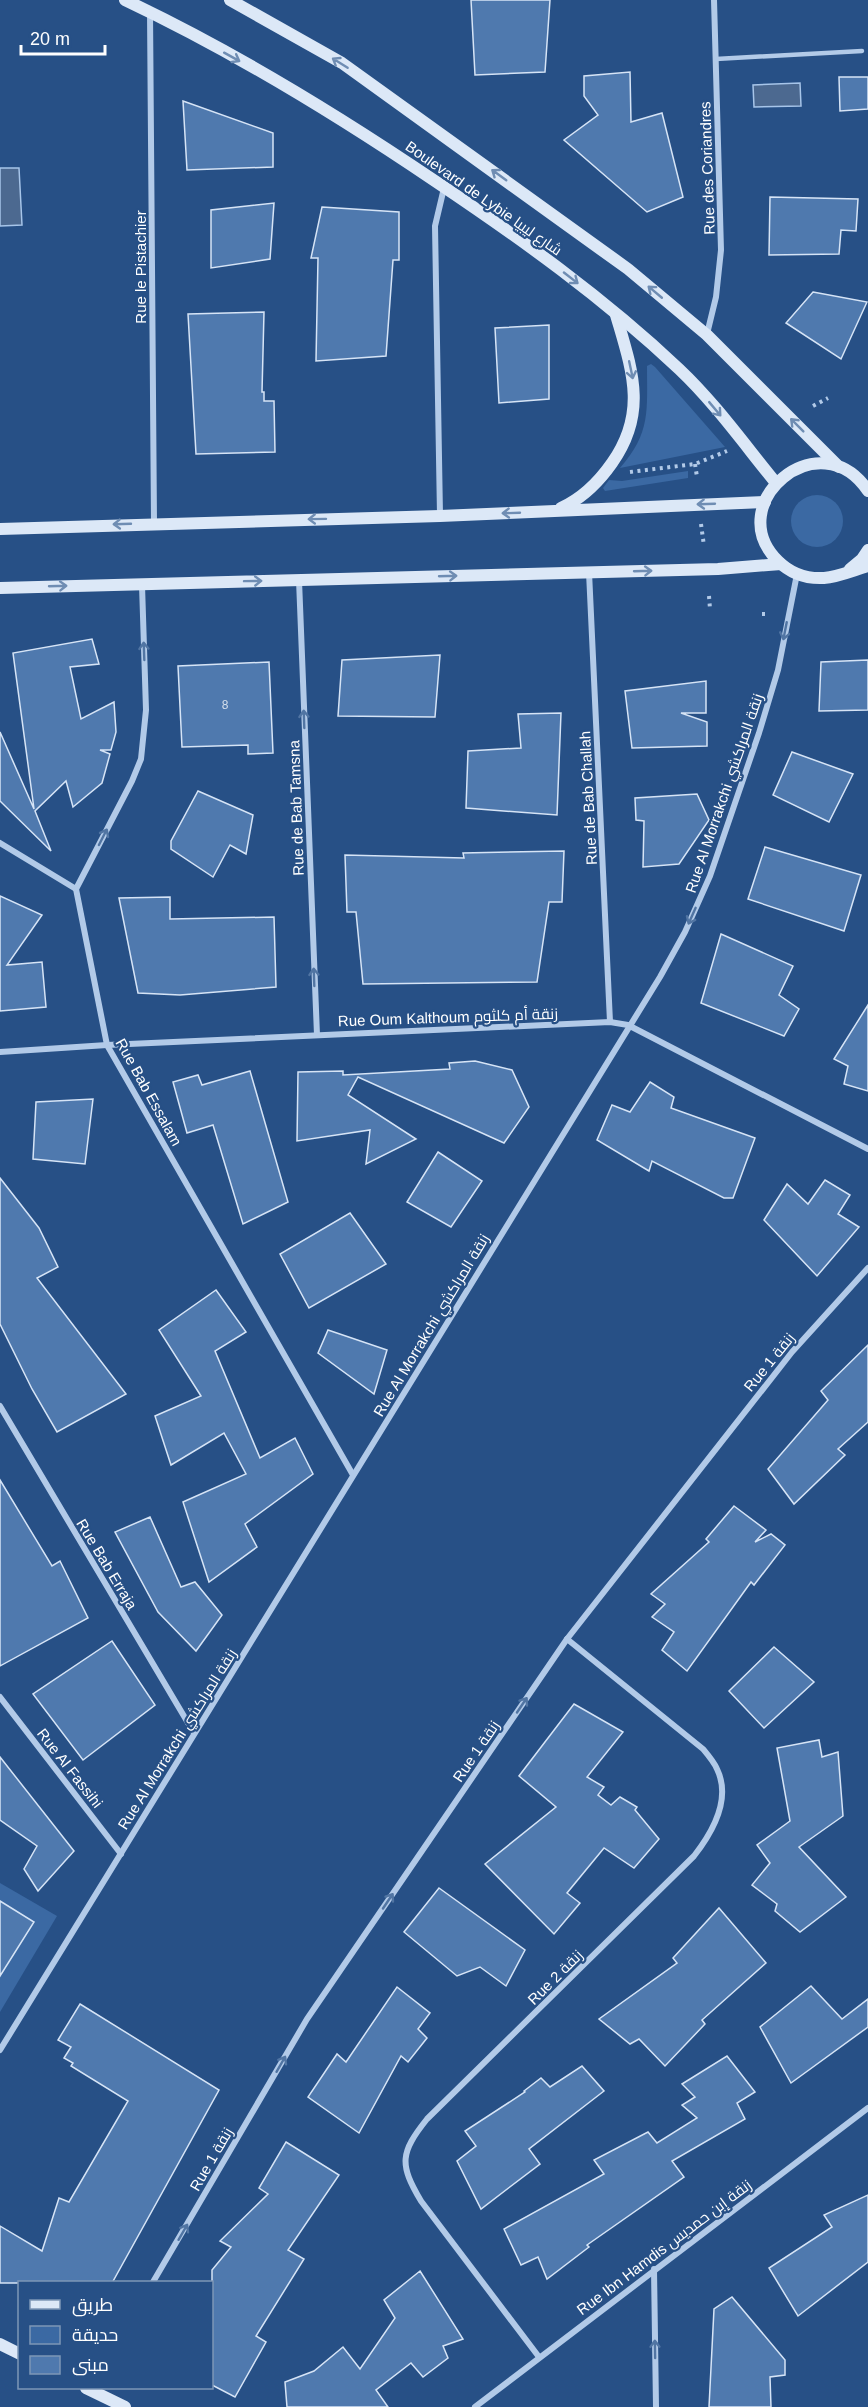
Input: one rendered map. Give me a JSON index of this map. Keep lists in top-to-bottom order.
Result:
{
  "streets": {
    "main road": ["Boulevard de Lybie شارع ليبيا"],
    "street": [
      "Rue des Coriandres",
      "Rue le Pistachier",
      "Rue Al Morrakchi زنقة المراكشي",
      "Rue de Bab Challah",
      "Rue de Bab Tamsna",
      "Rue Oum Kalthoum زنقة أم كلثوم",
      "Rue Bab Essalam",
      "Rue 1 زنقة",
      "Rue Bab Erraja",
      "Rue Al Fassihi",
      "Rue 2 زنقة",
      "Rue Ibn Hamdis زنقة إبن حمديس"
    ]
  },
  "crossings": [
    ["Rue des Coriandres", "Boulevard de Lybie شارع ليبيا"],
    ["Boulevard de Lybie شارع ليبيا", "Rue le Pistachier"],
    ["Rue Al Morrakchi زنقة المراكشي", "Rue Oum Kalthoum زنقة أم كلثوم"],
    ["Rue Al Morrakchi زنقة المراكشي", "Rue Bab Essalam"],
    ["Rue Al Morrakchi زنقة المراكشي", "Rue Bab Erraja"],
    ["Rue Al Morrakchi زنقة المراكشي", "Rue Al Fassihi"],
    ["Rue de Bab Challah", "Rue Oum Kalthoum زنقة أم كلثوم"],
    ["Rue de Bab Tamsna", "Rue Oum Kalthoum زنقة أم كلثوم"],
    ["Rue Oum Kalthoum زنقة أم كلثوم", "Rue Bab Essalam"],
    ["Rue 1 زنقة", "Rue 2 زنقة"],
    ["Rue 2 زنقة", "Rue Ibn Hamdis زنقة إبن حمديس"]
  ],
  "one_way": ["Rue de Bab Tamsna", "Rue 1 زنقة"],
  "house_numbers": ["8"],
  "legend": ["طريق", "حديقة", "مبنى"],
  "scale_bar": "20 m"
}
